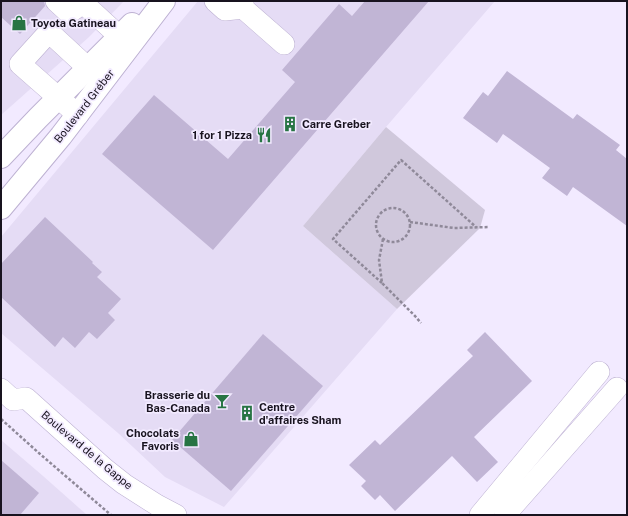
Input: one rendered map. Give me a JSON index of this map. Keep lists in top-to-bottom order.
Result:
{
  "streets": {
    "main road": ["Boulevard Gréber"],
    "street": ["Boulevard de la Gappe"]
  },
  "places": {
    "shop": ["Toyota Gatineau", "Chocolats Favoris"],
    "building": ["Carre Greber", "Centre d'affaires Sham"],
    "restaurant": ["1 for 1 Pizza"],
    "bar": ["Brasserie du Bas-Canada"]
  }
}
